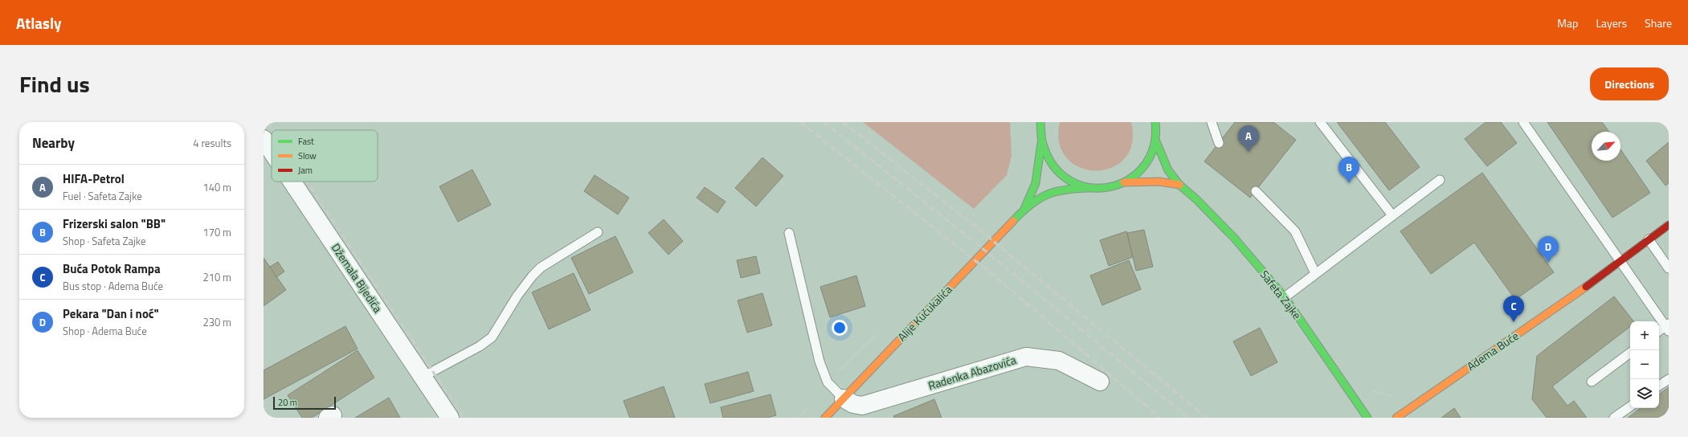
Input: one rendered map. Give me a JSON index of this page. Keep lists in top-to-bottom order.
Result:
{
  "streets": {
    "main road": ["Safeta Zajke", "Alije Kučukalića", "Adema Buće"],
    "street": ["Džemala Bijedića", "Radenka Abazovića"]
  },
  "crossings": [
    ["Alije Kučukalića", "Radenka Abazovića"]
  ],
  "legend": ["Fast", "Slow", "Jam"],
  "scale_bar": "20 m",
  "north": "top right",
  "page": {
    "header": "Atlasly",
    "nav": ["Map", "Layers", "Share"],
    "title": "Find us",
    "buttons": "Directions",
    "heading": ["Nearby", "4 results"],
    "pins": [
      "A",
      "B",
      "D",
      "C"
    ],
    "list": [
      {
        "mark": "A",
        "name": "HIFA-Petrol",
        "note": "Fuel · Safeta Zajke",
        "value": "140 m"
      },
      {
        "mark": "B",
        "name": "Frizerski salon \"BB\"",
        "note": "Shop · Safeta Zajke",
        "value": "170 m"
      },
      {
        "mark": "C",
        "name": "Buća Potok Rampa",
        "note": "Bus stop · Adema Buće",
        "value": "210 m"
      },
      {
        "mark": "D",
        "name": "Pekara \"Dan i noć\"",
        "note": "Shop · Adema Buće",
        "value": "230 m"
      }
    ],
    "map_buttons": ["+", "−"],
    "scale": "20 m"
  }
}
